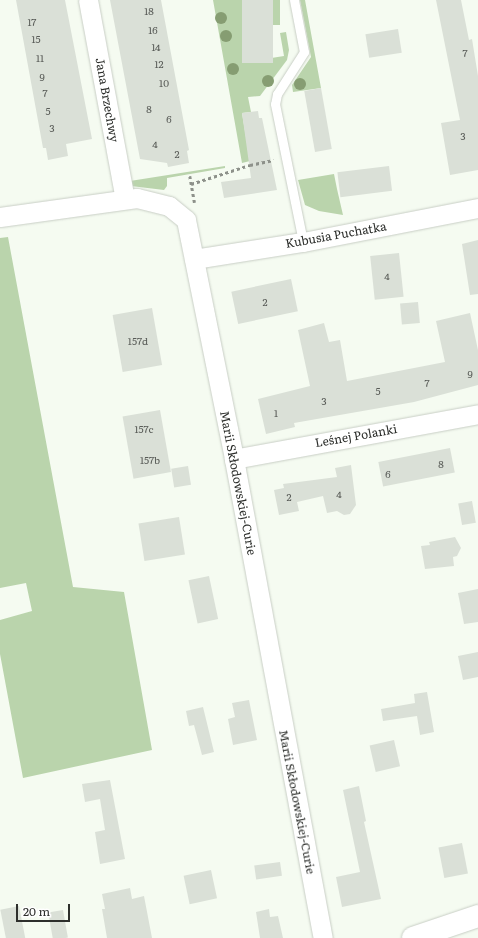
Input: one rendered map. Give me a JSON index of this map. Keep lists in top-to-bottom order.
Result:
{
  "streets": {
    "street": [
      "Jana Brzechwy",
      "Kubusia Puchatka",
      "Leśnej Polanki",
      "Marii Skłodowskiej-Curie"
    ]
  },
  "crossings": [
    ["Jana Brzechwy", "Marii Skłodowskiej-Curie"],
    ["Kubusia Puchatka", "Marii Skłodowskiej-Curie"],
    ["Leśnej Polanki", "Marii Skłodowskiej-Curie"]
  ],
  "house_numbers": [
    "18",
    "17",
    "16",
    "15",
    "14",
    "7",
    "11",
    "12",
    "9",
    "10",
    "7",
    "8",
    "5",
    "6",
    "3",
    "3",
    "4",
    "2",
    "4",
    "2",
    "157d",
    "9",
    "7",
    "5",
    "3",
    "1",
    "157c",
    "157b",
    "8",
    "6",
    "4",
    "2"
  ],
  "scale_bar": "20 m"
}
